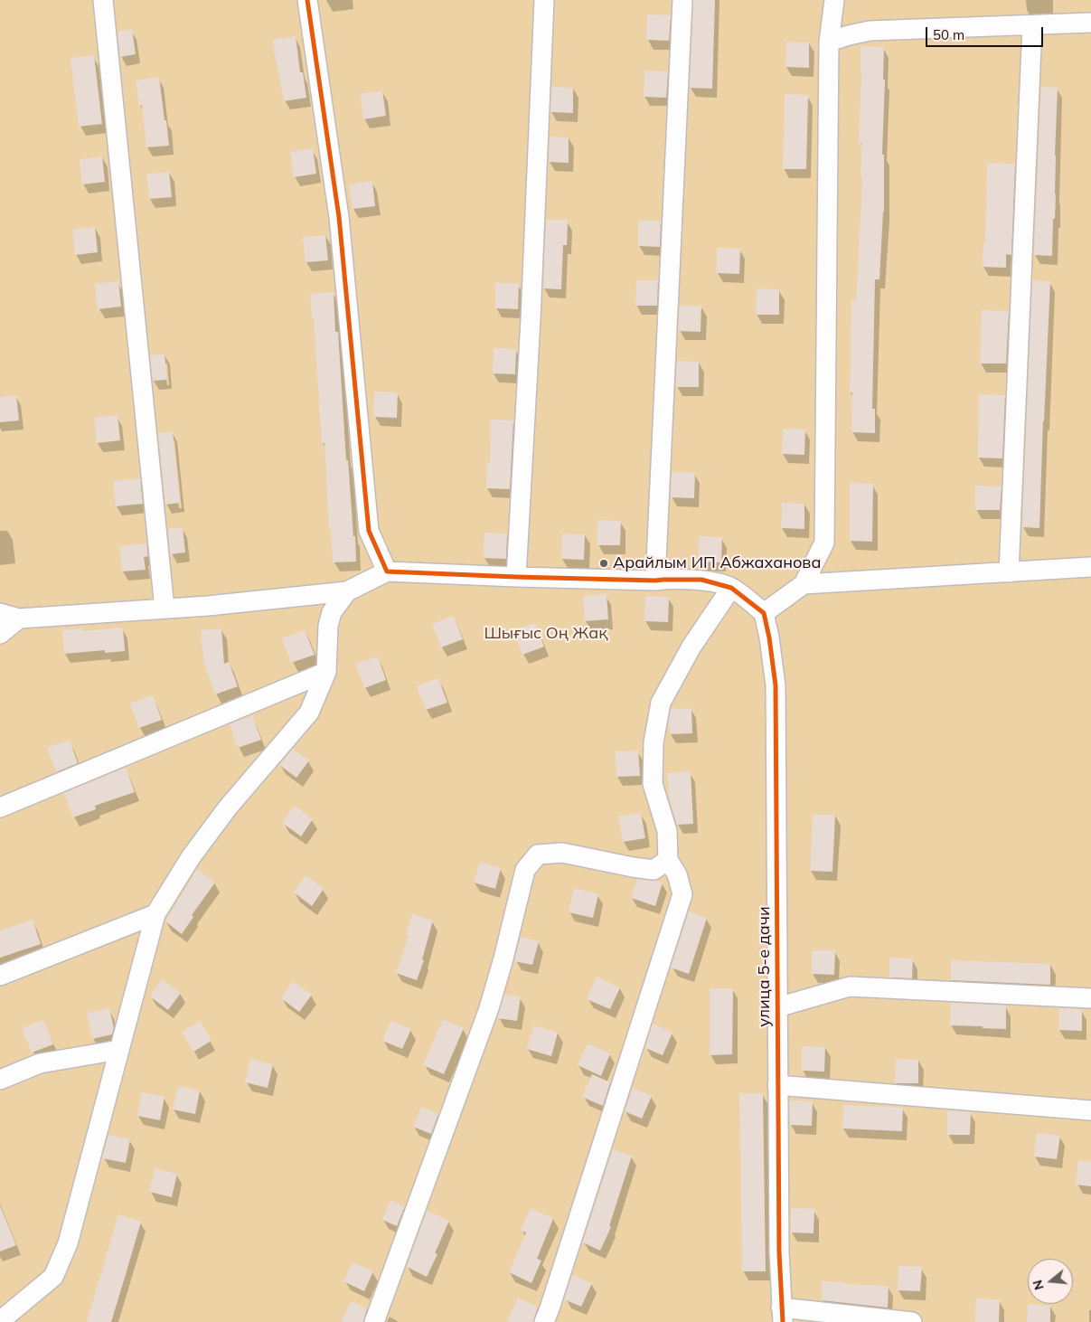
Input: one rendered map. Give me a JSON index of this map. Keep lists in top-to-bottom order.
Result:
{
  "streets": {
    "street": ["улица 5-е дачи"]
  },
  "parks": ["Шығыс Оң Жақ"],
  "places": ["Арайлым ИП Абжаханова"],
  "scale_bar": "50 m",
  "north": "left"
}
